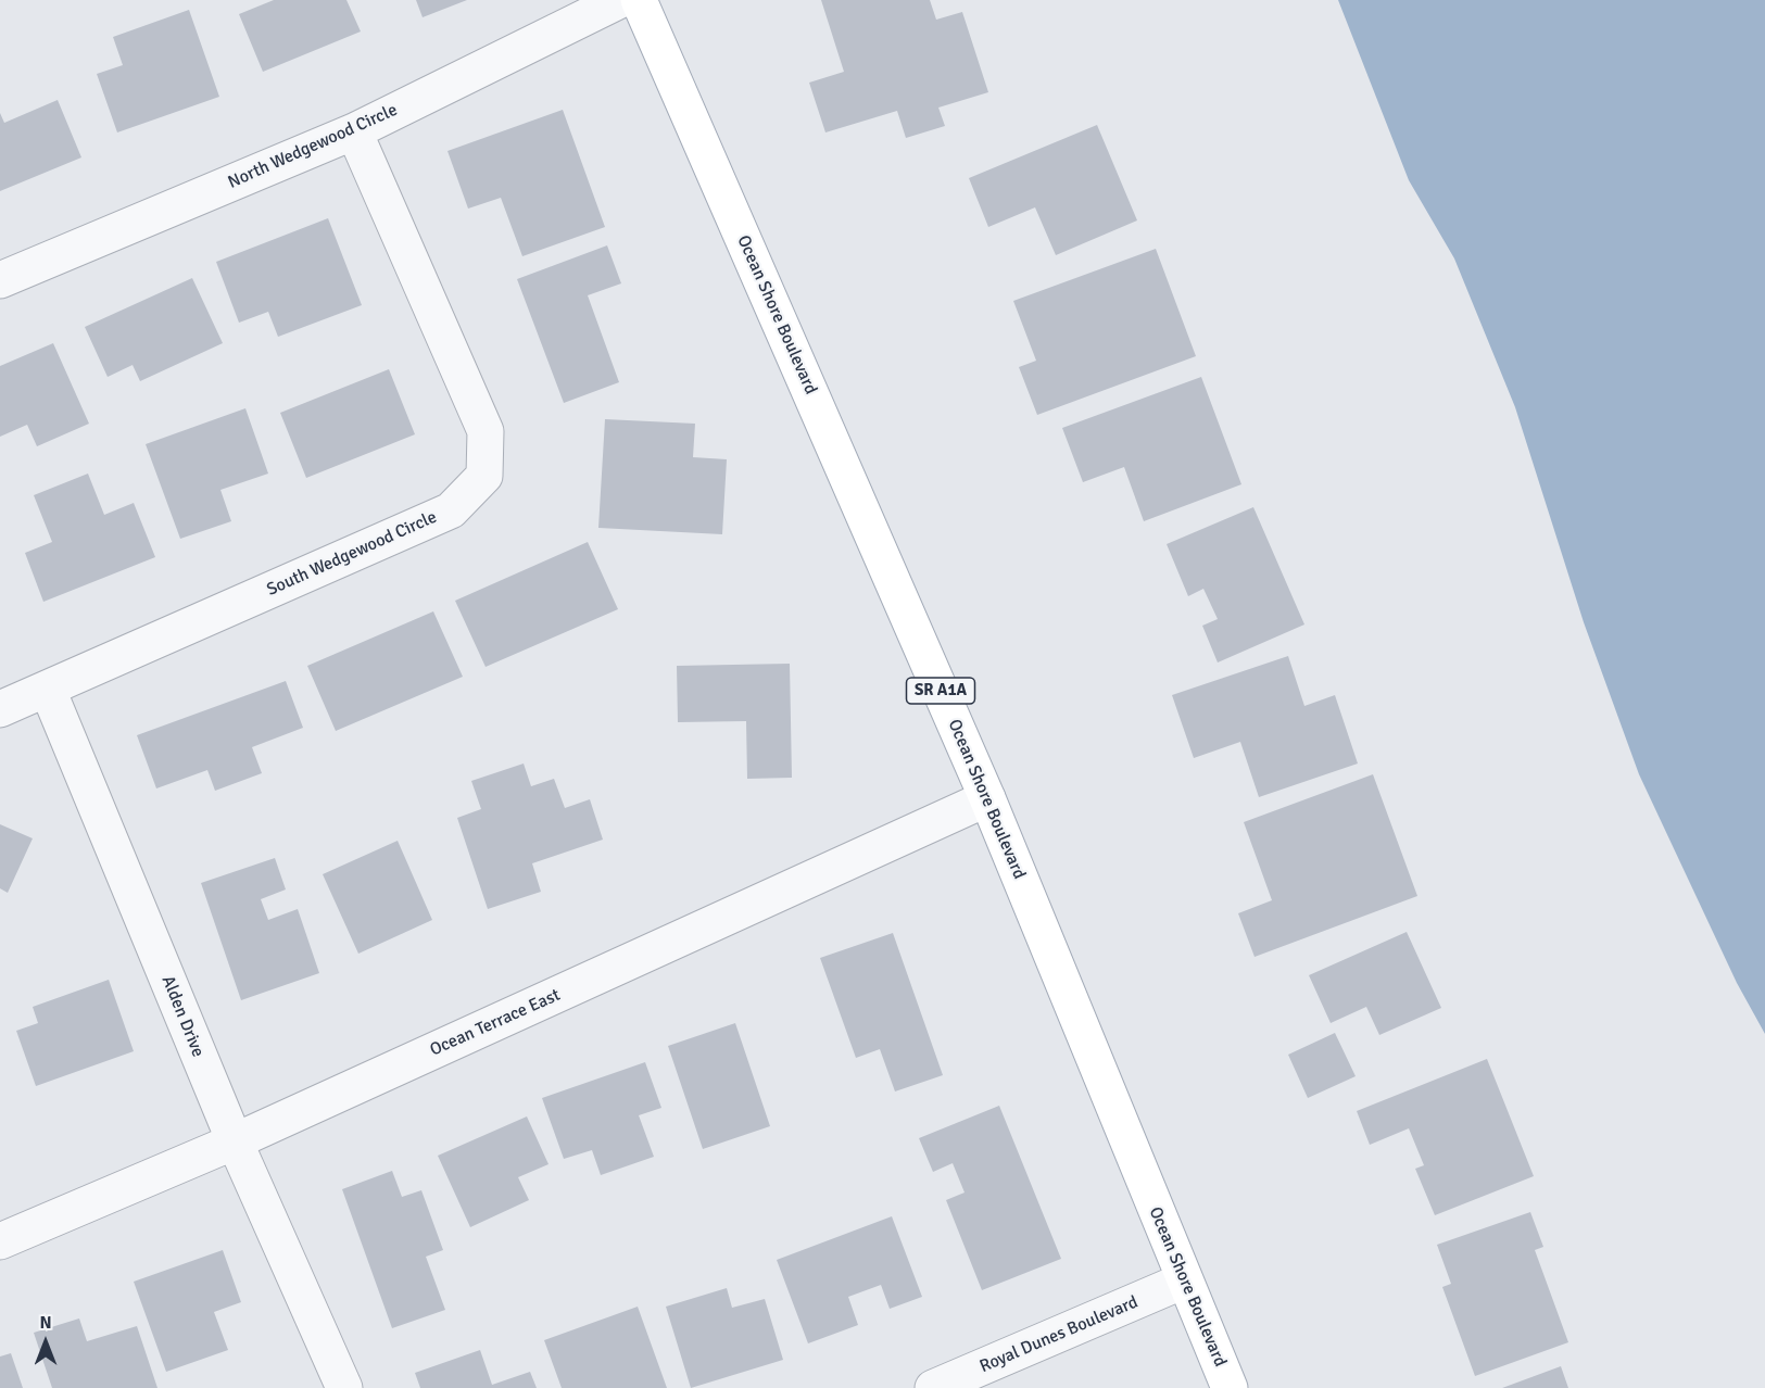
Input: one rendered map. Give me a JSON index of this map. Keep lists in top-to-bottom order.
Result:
{
  "streets": {
    "main road": ["Ocean Shore Boulevard", "SR A1A"],
    "street": [
      "North Wedgewood Circle",
      "South Wedgewood Circle",
      "Alden Drive",
      "Ocean Terrace East",
      "Royal Dunes Boulevard"
    ]
  },
  "crossings": [
    ["North Wedgewood Circle", "South Wedgewood Circle"],
    ["Ocean Shore Boulevard", "Ocean Terrace East"],
    ["Ocean Shore Boulevard", "Royal Dunes Boulevard"],
    ["South Wedgewood Circle", "Alden Drive"],
    ["Alden Drive", "Ocean Terrace East"]
  ],
  "north": "top"
}
